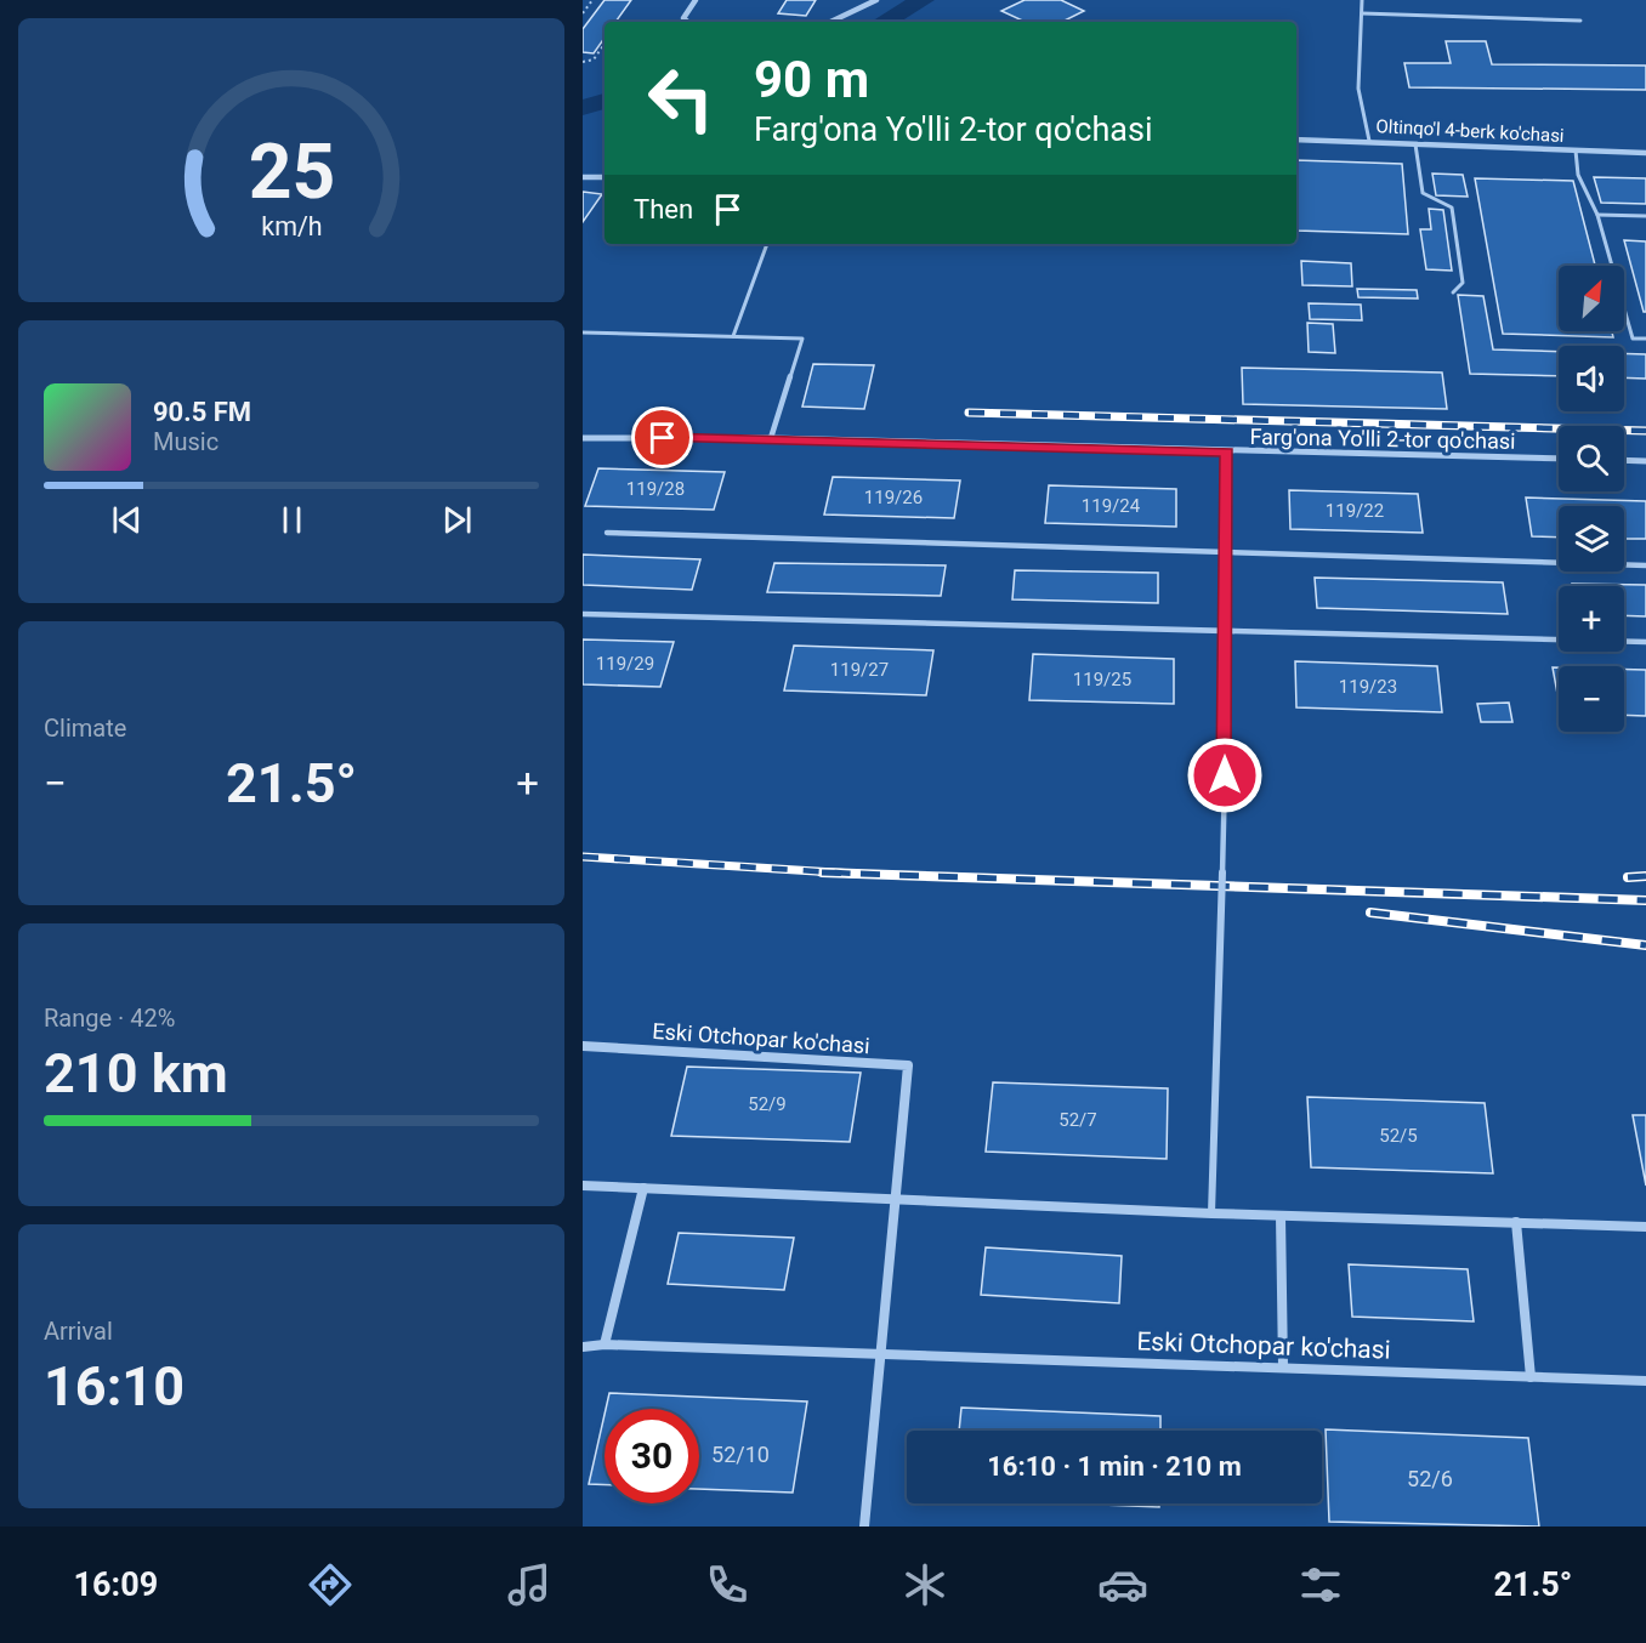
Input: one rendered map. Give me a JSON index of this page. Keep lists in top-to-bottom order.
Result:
{
  "streets": {
    "street": ["Oltinqo'l 4-berk ko'chasi", "Farg'ona Yo'lli 2-tor qo'chasi", "Eski Otchopar ko'chasi"]
  },
  "house_numbers": [
    "119/28",
    "119/26",
    "119/24",
    "119/22",
    "119/29",
    "119/27",
    "119/25",
    "119/23",
    "52/9",
    "52/7",
    "52/5",
    "52/10",
    "52/6"
  ],
  "north": "top right",
  "page": {
    "turn": ["90 m", "Farg'ona Yo'lli 2-tor qo'chasi"],
    "then": "Then",
    "map_buttons": ["+", "−"],
    "song": ["90.5 FM", "Music"],
    "tile": [
      "Climate",
      ["Range · 42%", "210 km"],
      ["Arrival", "16:10"]
    ],
    "heat": ["−", "21.5°", "+"],
    "limit": "30",
    "trip": "16:10 · 1 min · 210 m",
    "tabs": ["16:09", "21.5°"],
    "gauge": ["25", "km/h"]
  }
}
